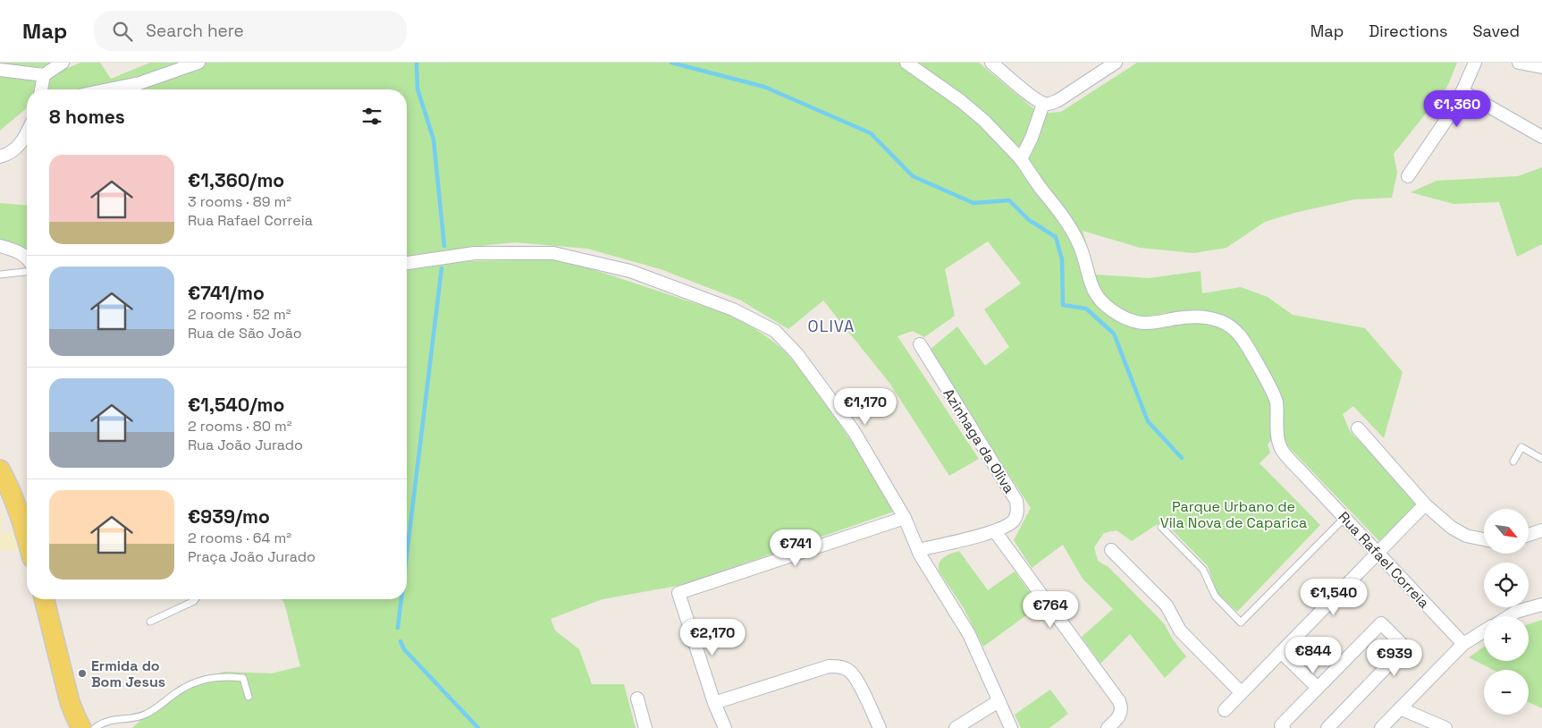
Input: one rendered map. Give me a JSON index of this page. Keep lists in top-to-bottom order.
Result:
{
  "streets": {
    "street": ["Azinhaga da Oliva", "Rua Rafael Correia"]
  },
  "districts": ["OLIVA"],
  "parks": ["Parque Urbano de Vila Nova de Caparica"],
  "places": ["Ermida do Bom Jesus"],
  "north": "bottom right",
  "page": {
    "header": "Map",
    "search": "Search here",
    "nav": ["Map", "Directions", "Saved"],
    "heading": "8 homes",
    "price": [
      "€1,360",
      "€1,170",
      "€741",
      "€1,540",
      "€764",
      "€2,170",
      "€844",
      "€939"
    ],
    "list": [
      {
        "name": "€1,360/mo",
        "note": "3 rooms · 89 m² · Rua Rafael Correia"
      },
      {
        "name": "€741/mo",
        "note": "2 rooms · 52 m² · Rua de São João"
      },
      {
        "name": "€1,540/mo",
        "note": "2 rooms · 80 m² · Rua João Jurado"
      },
      {
        "name": "€939/mo",
        "note": "2 rooms · 64 m² · Praça João Jurado"
      }
    ],
    "map_buttons": ["+", "−"]
  }
}
